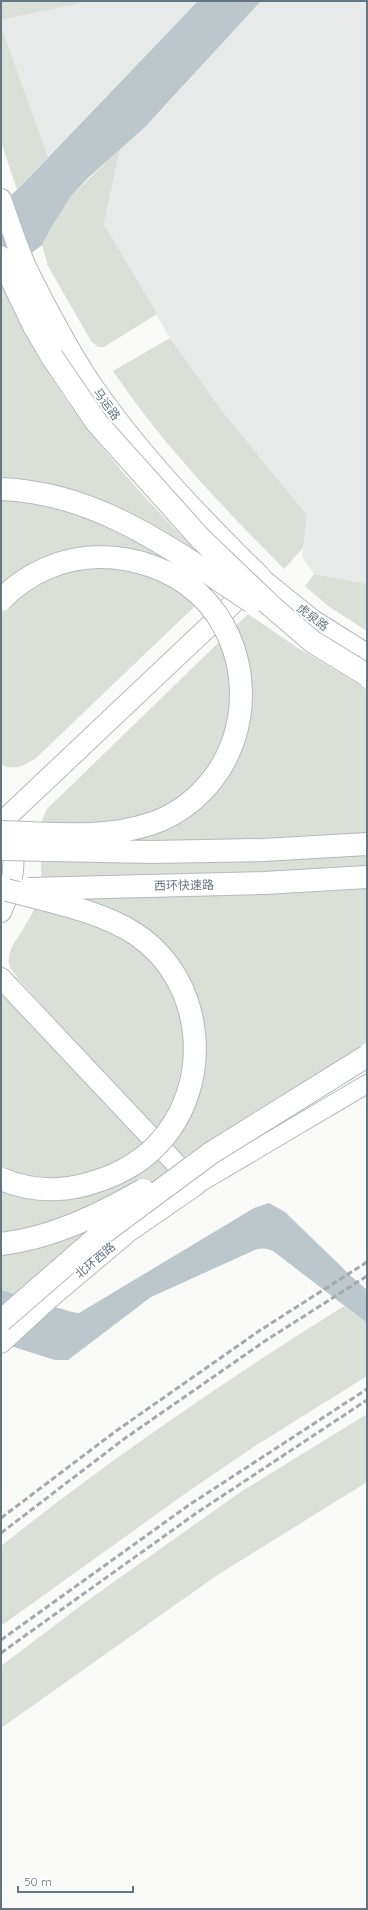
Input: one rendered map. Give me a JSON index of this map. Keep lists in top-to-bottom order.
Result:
{
  "streets": {
    "highway": ["西环快速路"],
    "main road": ["马运路", "北环西路"],
    "street": ["虎泉路"]
  },
  "crossings": [
    ["马运路", "虎泉路"]
  ],
  "scale_bar": "50 m"
}
